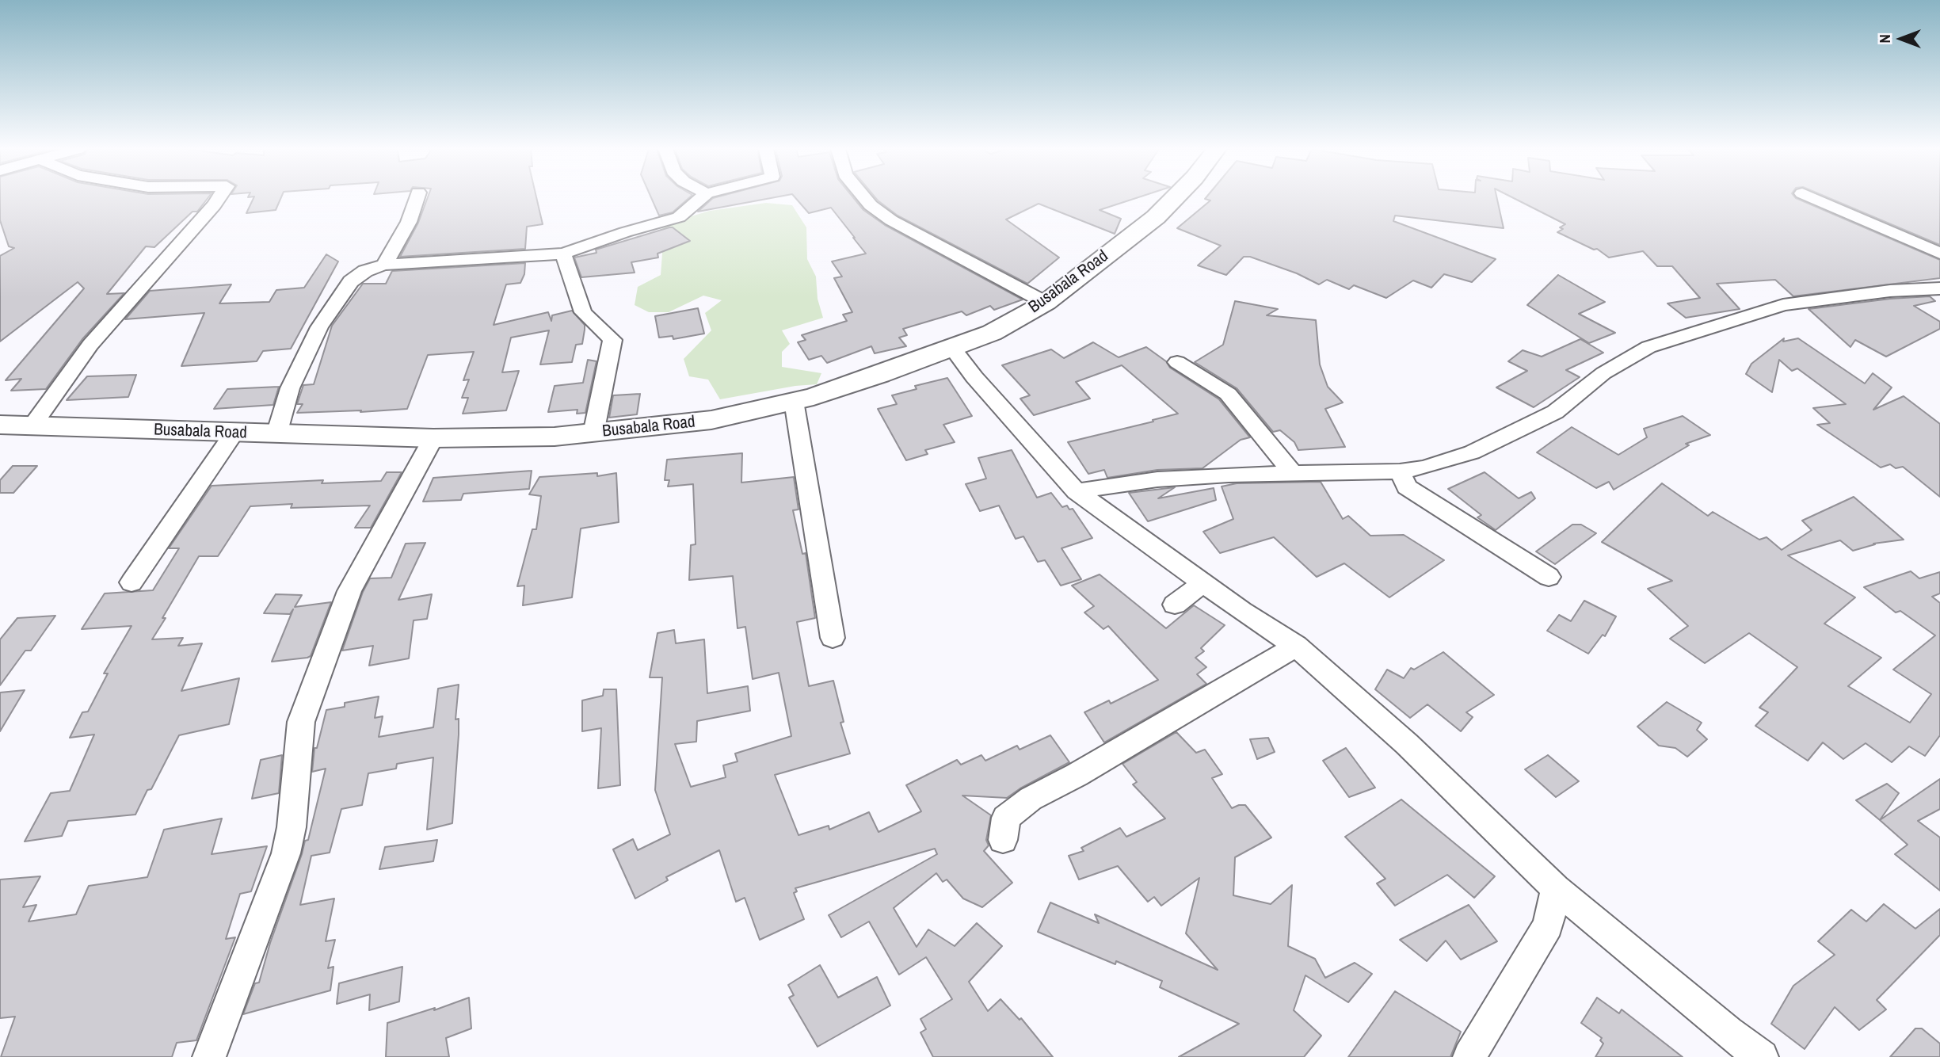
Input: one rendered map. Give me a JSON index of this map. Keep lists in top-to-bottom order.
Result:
{
  "streets": {
    "street": ["Busabala Road"]
  },
  "north": "left"
}
